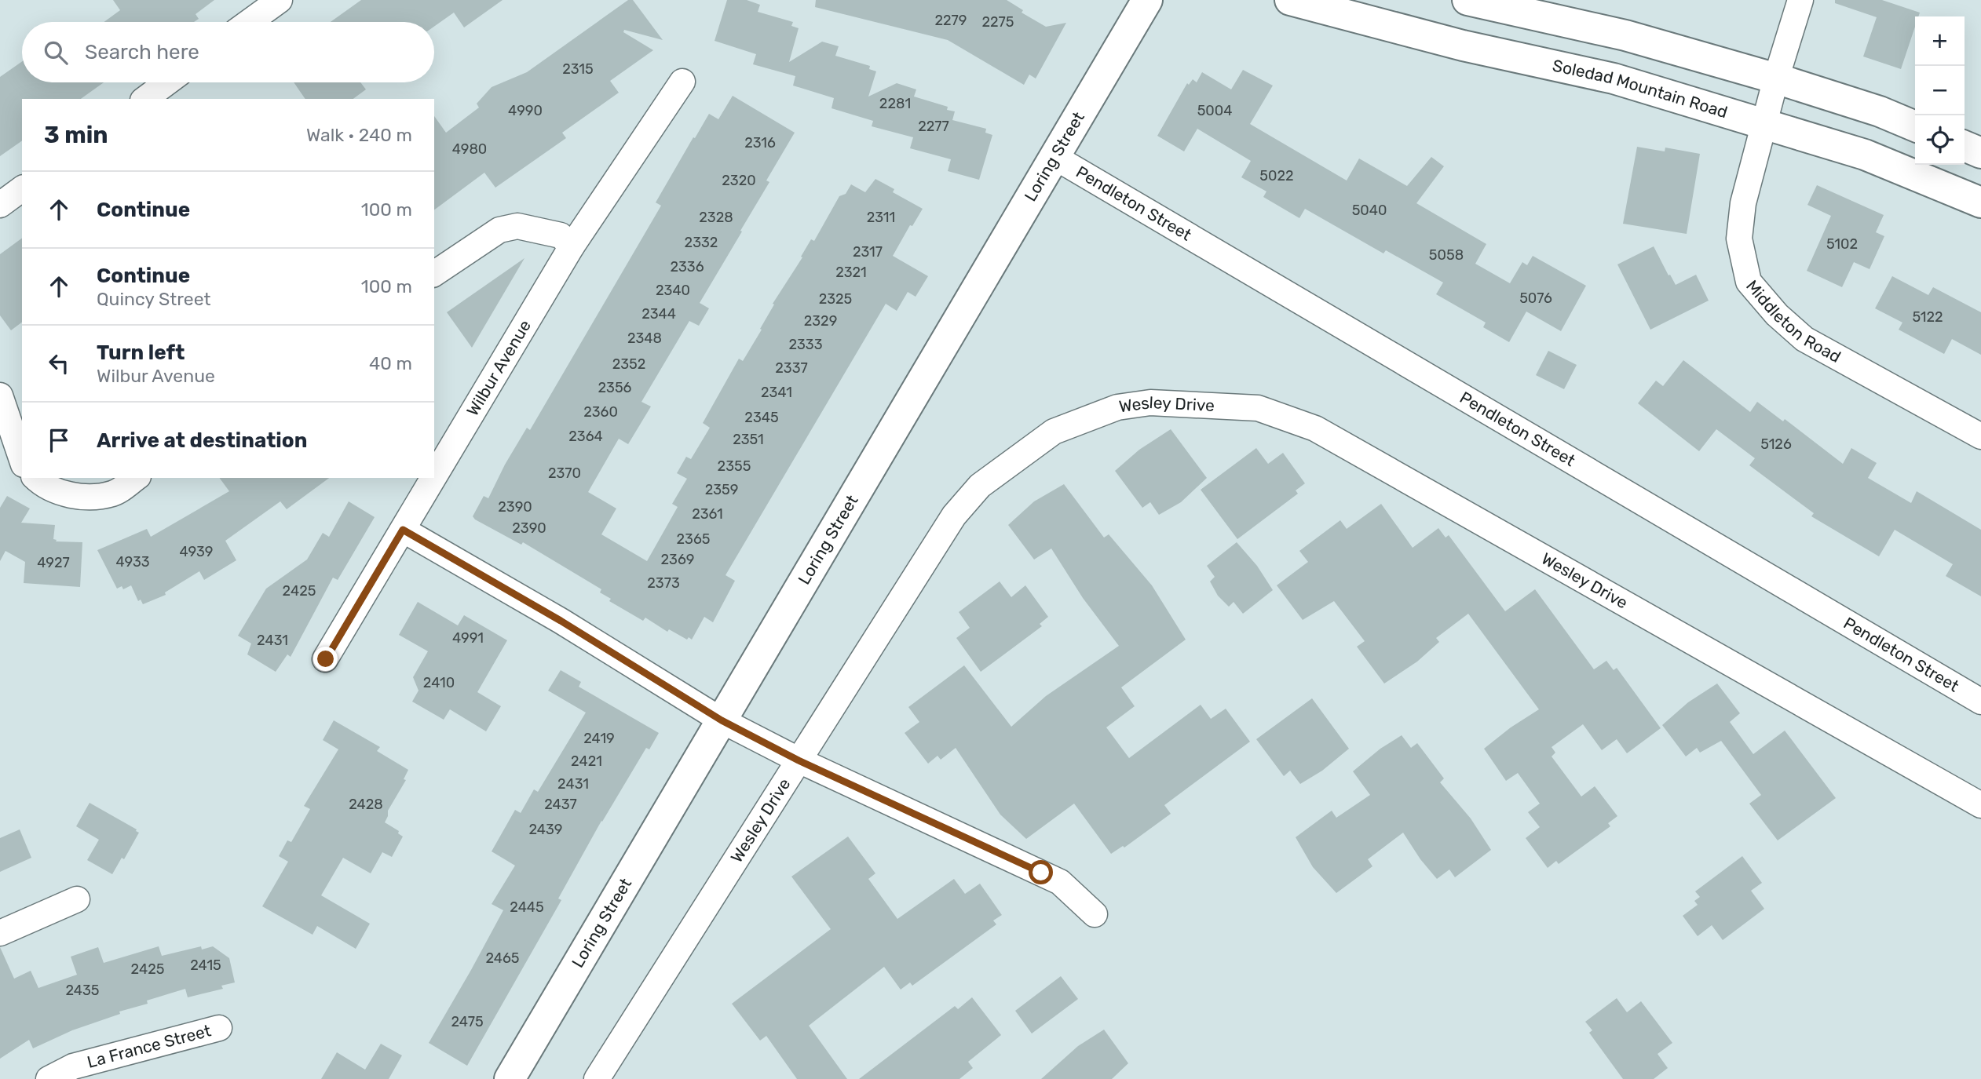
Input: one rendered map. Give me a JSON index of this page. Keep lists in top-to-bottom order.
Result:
{
  "streets": {
    "street": [
      "Soledad Mountain Road",
      "Loring Street",
      "Pendleton Street",
      "Middleton Road",
      "Wilbur Avenue",
      "Wesley Drive",
      "La France Street"
    ]
  },
  "crossings": [
    ["Soledad Mountain Road", "Middleton Road"],
    ["Loring Street", "Pendleton Street"]
  ],
  "house_numbers": [
    "2279",
    "2275",
    "2315",
    "2281",
    "4990",
    "5004",
    "2277",
    "2316",
    "4980",
    "5022",
    "2320",
    "5040",
    "2328",
    "2311",
    "2332",
    "5102",
    "2317",
    "5058",
    "2336",
    "2321",
    "2340",
    "5076",
    "2325",
    "2344",
    "5122",
    "2329",
    "2348",
    "2333",
    "2352",
    "2337",
    "2356",
    "2341",
    "2360",
    "2345",
    "2364",
    "2351",
    "5126",
    "2355",
    "2370",
    "2359",
    "2390",
    "2361",
    "2390",
    "2365",
    "4939",
    "2369",
    "4933",
    "4927",
    "2373",
    "2425",
    "4991",
    "2431",
    "2410",
    "2419",
    "2421",
    "2431",
    "2428",
    "2437",
    "2439",
    "2445",
    "2465",
    "2415",
    "2425",
    "2435",
    "2475"
  ],
  "page": {
    "map_buttons": ["+", "−"],
    "search": "Search here",
    "heading": ["3 min", "Walk · 240 m"],
    "list": [
      ["Continue", "100 m"],
      ["Continue", "Quincy Street", "100 m"],
      ["Turn left", "Wilbur Avenue", "40 m"],
      "Arrive at destination"
    ]
  }
}
